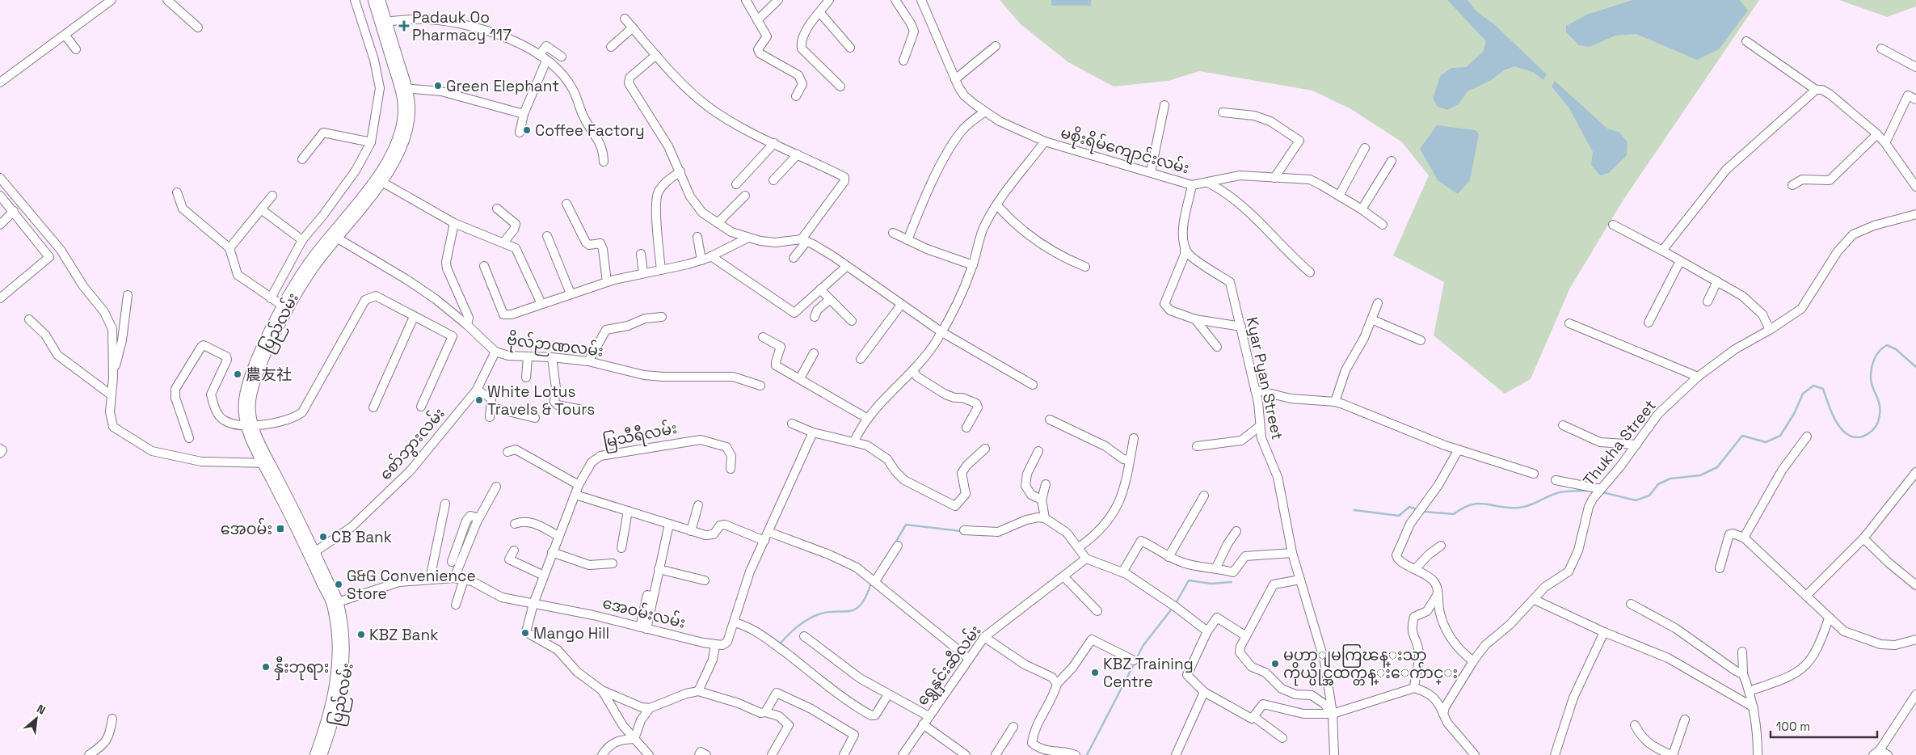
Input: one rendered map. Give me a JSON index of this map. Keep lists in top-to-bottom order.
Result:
{
  "streets": {
    "highway": ["ပြည်လမ်း"],
    "street": [
      "မစိုးရိမ်ကျောင်းလမ်း",
      "ဗိုလ်ဉာဏလမ်း",
      "Kyar Pyan Street",
      "မြသီရီလမ်း",
      "Thukha Street",
      "စော်ဘွားလမ်း",
      "အေဝမ်းလမ်း",
      "ရွှေနှင်းဆီလမ်း"
    ]
  },
  "crossings": [
    ["ပြည်လမ်း", "ဗိုလ်ဉာဏလမ်း"],
    ["ပြည်လမ်း", "စော်ဘွားလမ်း"],
    ["ပြည်လမ်း", "အေဝမ်းလမ်း"],
    ["ဗိုလ်ဉာဏလမ်း", "စော်ဘွားလမ်း"],
    ["မြသီရီလမ်း", "အေဝမ်းလမ်း"]
  ],
  "places": {
    "health": ["Padauk Oo Pharmacy 117"],
    "other": [
      "Green Elephant",
      "Coffee Factory",
      "農友社",
      "White Lotus Travels & Tours",
      "CB Bank",
      "G&G Convenience Store",
      "Mango Hill",
      "KBZ Bank",
      "မဟာျမကြၽန္းသာ ကိုယ္ပိုင္အထက္တန္းေက်ာင္း",
      "နှီးဘုရား",
      "KBZ Training Centre"
    ],
    "transit": ["အေဝမ်း"]
  },
  "scale_bar": "100 m",
  "north": "top right"
}
